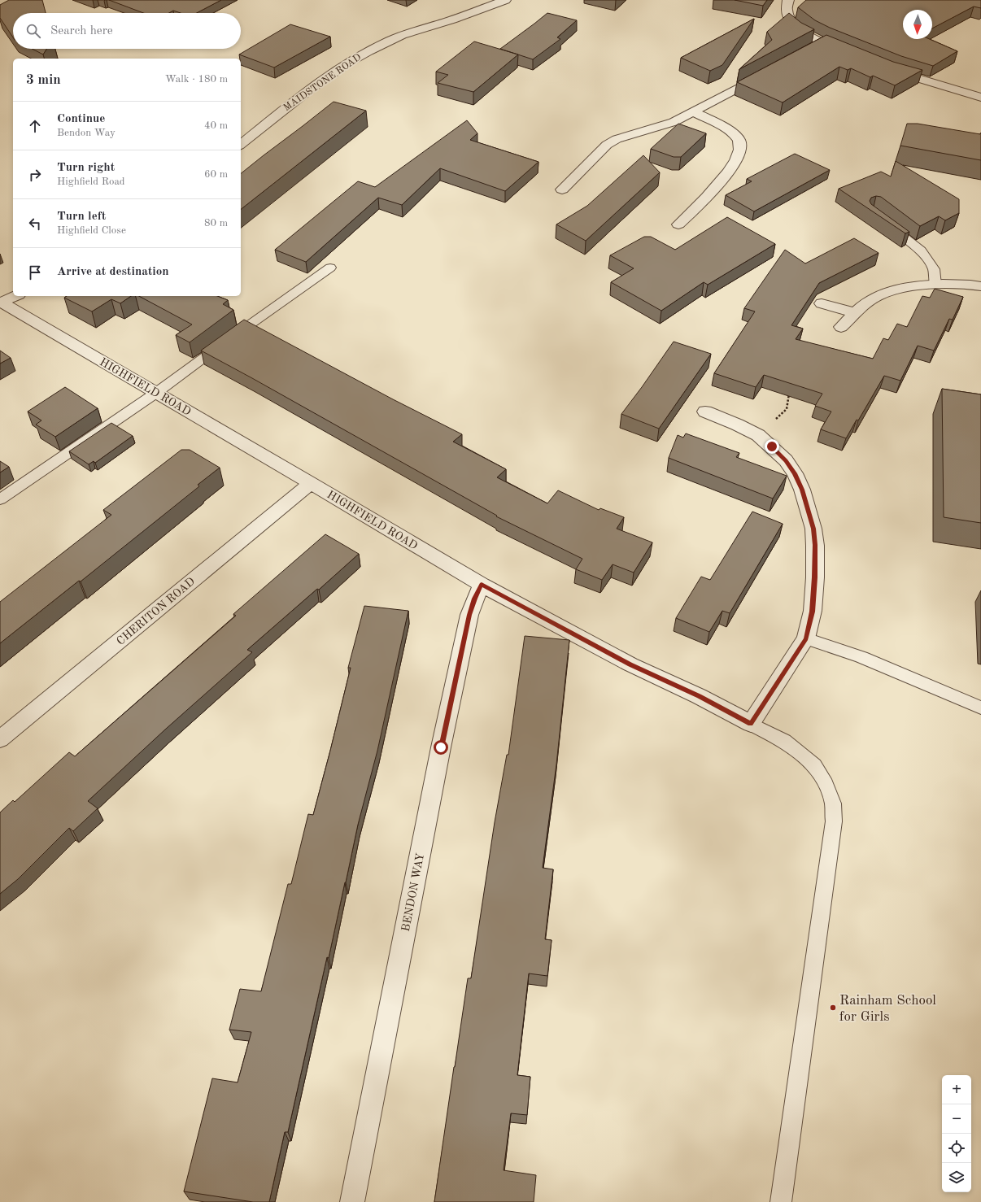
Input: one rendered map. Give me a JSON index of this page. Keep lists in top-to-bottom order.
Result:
{
  "streets": {
    "street": [
      "MAIDSTONE ROAD",
      "HIGHFIELD ROAD",
      "CHERITON ROAD",
      "BENDON WAY"
    ]
  },
  "crossings": [
    ["HIGHFIELD ROAD", "CHERITON ROAD"],
    ["HIGHFIELD ROAD", "BENDON WAY"]
  ],
  "places": ["Rainham School for Girls"],
  "north": "bottom",
  "page": {
    "search": "Search here",
    "heading": ["3 min", "Walk · 180 m"],
    "list": [
      ["Continue", "Bendon Way", "40 m"],
      ["Turn right", "Highfield Road", "60 m"],
      ["Turn left", "Highfield Close", "80 m"],
      "Arrive at destination"
    ],
    "map_buttons": ["+", "−"]
  }
}
